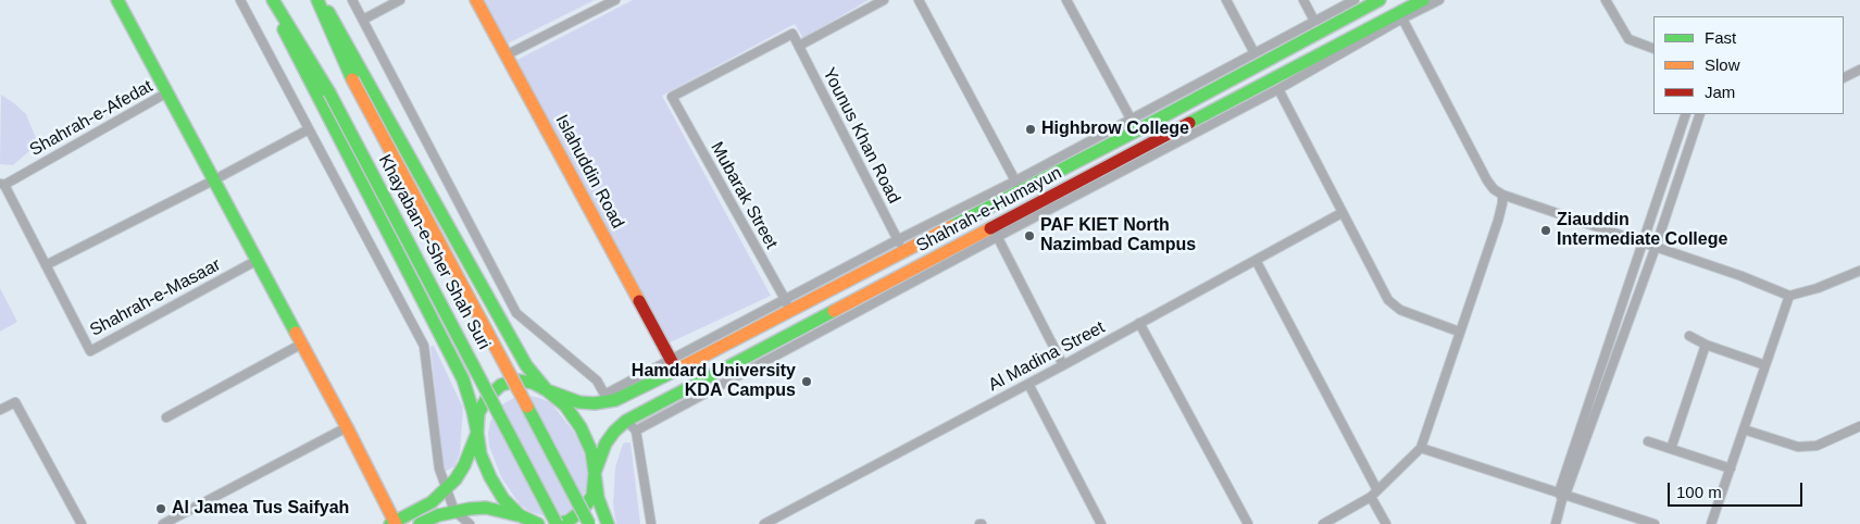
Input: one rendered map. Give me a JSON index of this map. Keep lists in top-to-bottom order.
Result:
{
  "streets": {
    "main road": ["Islahuddin Road", "Shahrah-e-Humayun", "Khayaban-e-Sher Shah Suri"],
    "street": [
      "Shahrah-e-Afedat",
      "Younus Khan Road",
      "Mubarak Street",
      "Shahrah-e-Masaar",
      "Al Madina Street"
    ]
  },
  "crossings": [
    ["Shahrah-e-Afedat", "Shahrah-e-Masaar"],
    ["Younus Khan Road", "Mubarak Street"],
    ["Younus Khan Road", "Shahrah-e-Humayun"],
    ["Islahuddin Road", "Shahrah-e-Humayun"],
    ["Mubarak Street", "Shahrah-e-Humayun"]
  ],
  "places": [
    "Highbrow College",
    "Ziauddin Intermediate College",
    "PAF KIET North Nazimbad Campus",
    "Hamdard University KDA Campus",
    "Al Jamea Tus Saifyah"
  ],
  "legend": ["Fast", "Slow", "Jam"],
  "scale_bar": "100 m"
}
